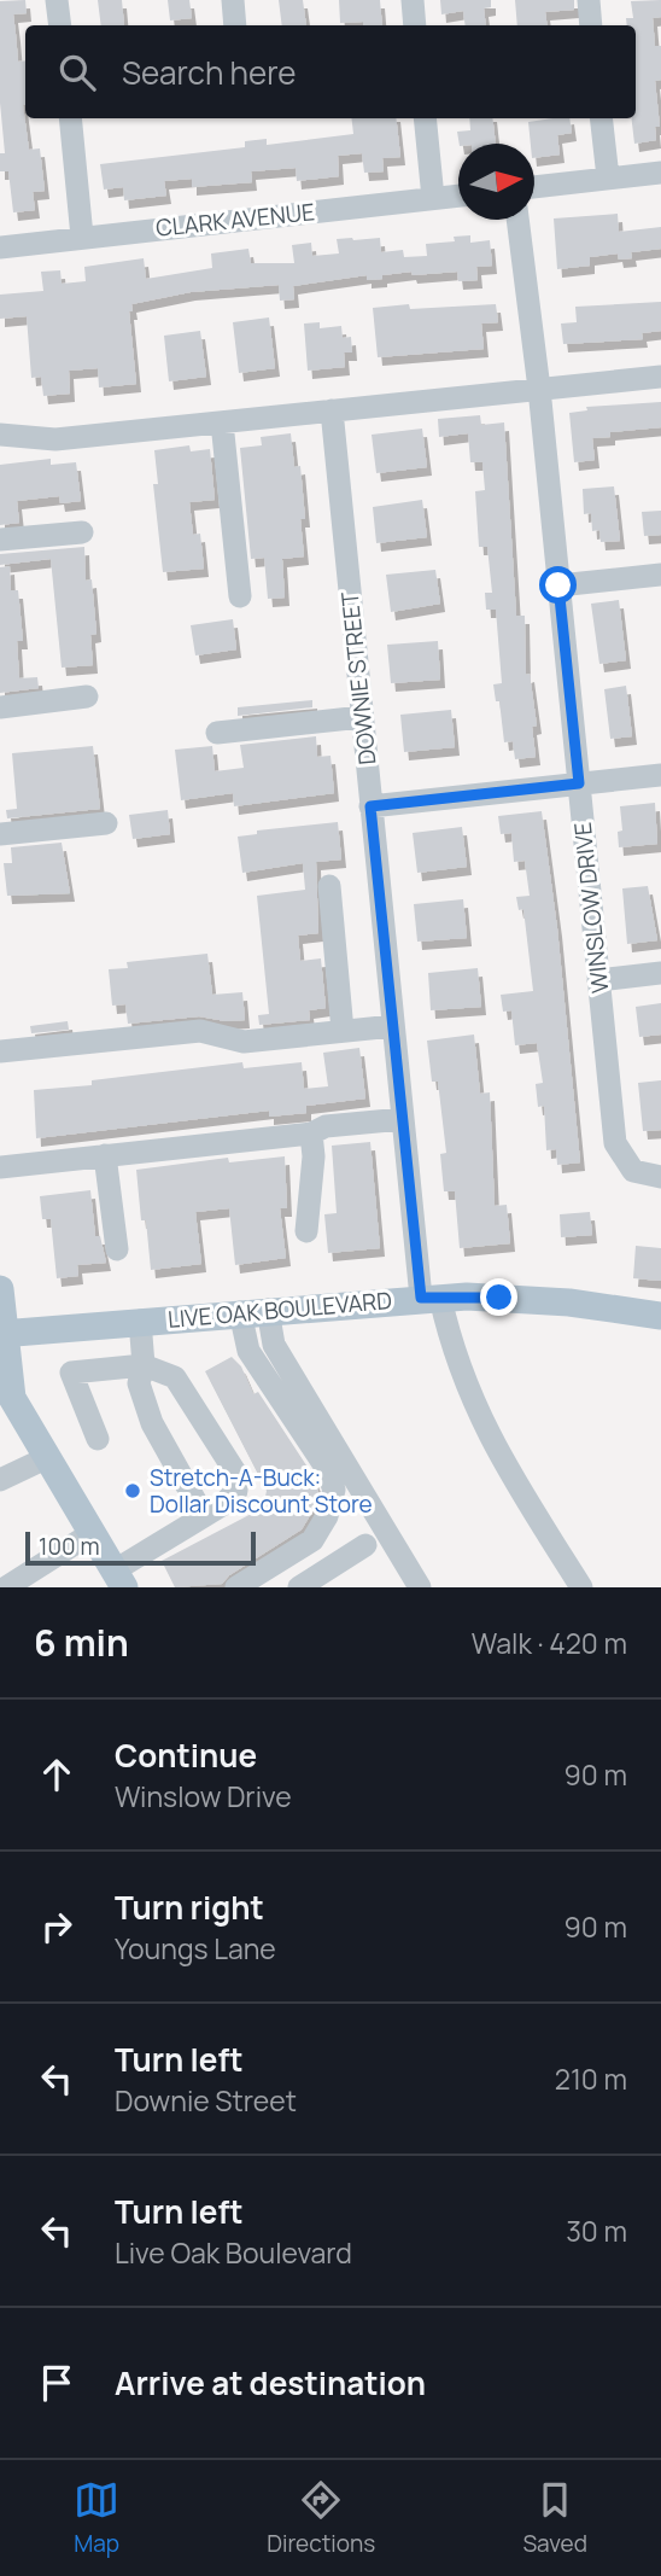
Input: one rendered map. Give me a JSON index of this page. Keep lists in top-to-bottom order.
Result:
{
  "streets": {
    "main road": ["LIVE OAK BOULEVARD"],
    "street": ["CLARK AVENUE", "DOWNIE STREET", "WINSLOW DRIVE"]
  },
  "crossings": [
    ["DOWNIE STREET", "LIVE OAK BOULEVARD"]
  ],
  "places": ["Stretch-A-Buck: Dollar Discount Store"],
  "scale_bar": "100 m",
  "north": "right",
  "page": {
    "search": "Search here",
    "scale": "100 m",
    "heading": ["6 min", "Walk · 420 m"],
    "list": [
      ["Continue", "Winslow Drive", "90 m"],
      ["Turn right", "Youngs Lane", "90 m"],
      ["Turn left", "Downie Street", "210 m"],
      ["Turn left", "Live Oak Boulevard", "30 m"],
      "Arrive at destination"
    ],
    "nav": ["Map", "Directions", "Saved"]
  }
}
